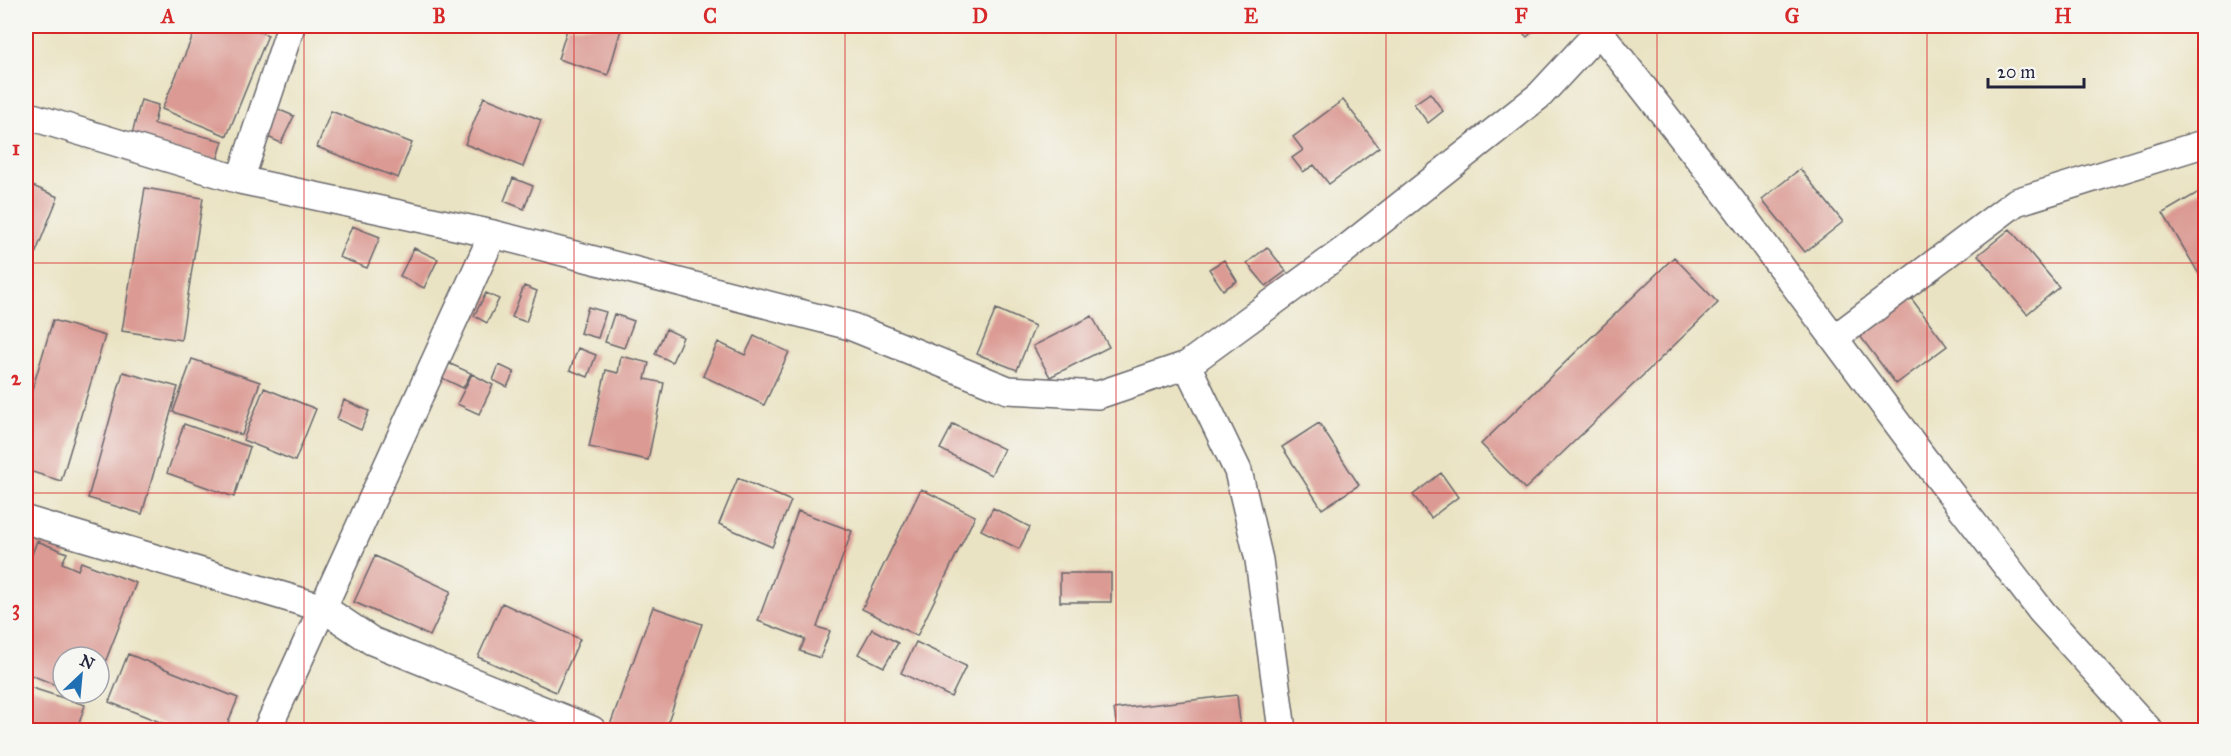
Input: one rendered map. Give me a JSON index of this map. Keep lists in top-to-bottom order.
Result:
{
  "scale_bar": "20 m",
  "north": "top right",
  "grid": {
    "columns": [
      "A",
      "B",
      "C",
      "D",
      "E",
      "F",
      "G",
      "H"
    ],
    "rows": ["1", "2", "3"]
  }
}
